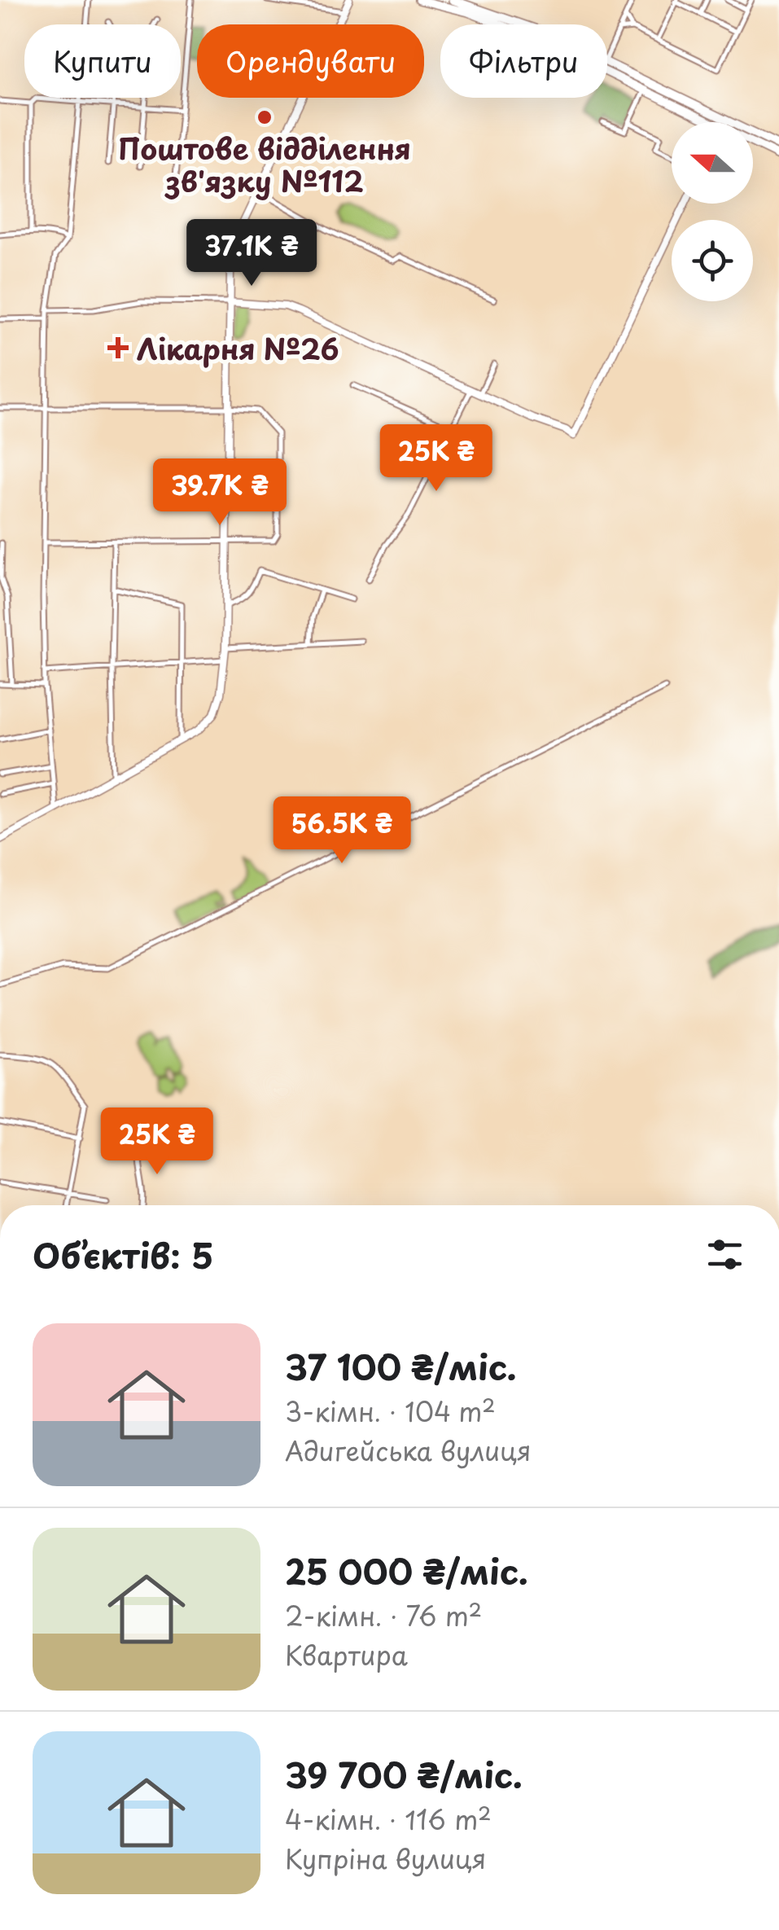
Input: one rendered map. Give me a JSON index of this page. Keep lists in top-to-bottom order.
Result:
{
  "places": {
    "other": ["Поштове відділення зв'язку №112"],
    "health": ["Лікарня №26"]
  },
  "north": "left",
  "page": {
    "chip": ["Купити", "Орендувати", "Фільтри"],
    "price": [
      "37.1K ₴",
      "25K ₴",
      "39.7K ₴",
      "56.5K ₴",
      "25K ₴"
    ],
    "heading": "Об’єктів: 5",
    "list": [
      {
        "name": "37 100 ₴/міс.",
        "note": "3-кімн. · 104 m² · Адигейська вулиця"
      },
      {
        "name": "25 000 ₴/міс.",
        "note": "2-кімн. · 76 m² · Квартира"
      },
      {
        "name": "39 700 ₴/міс.",
        "note": "4-кімн. · 116 m² · Купріна вулиця"
      }
    ]
  }
}
